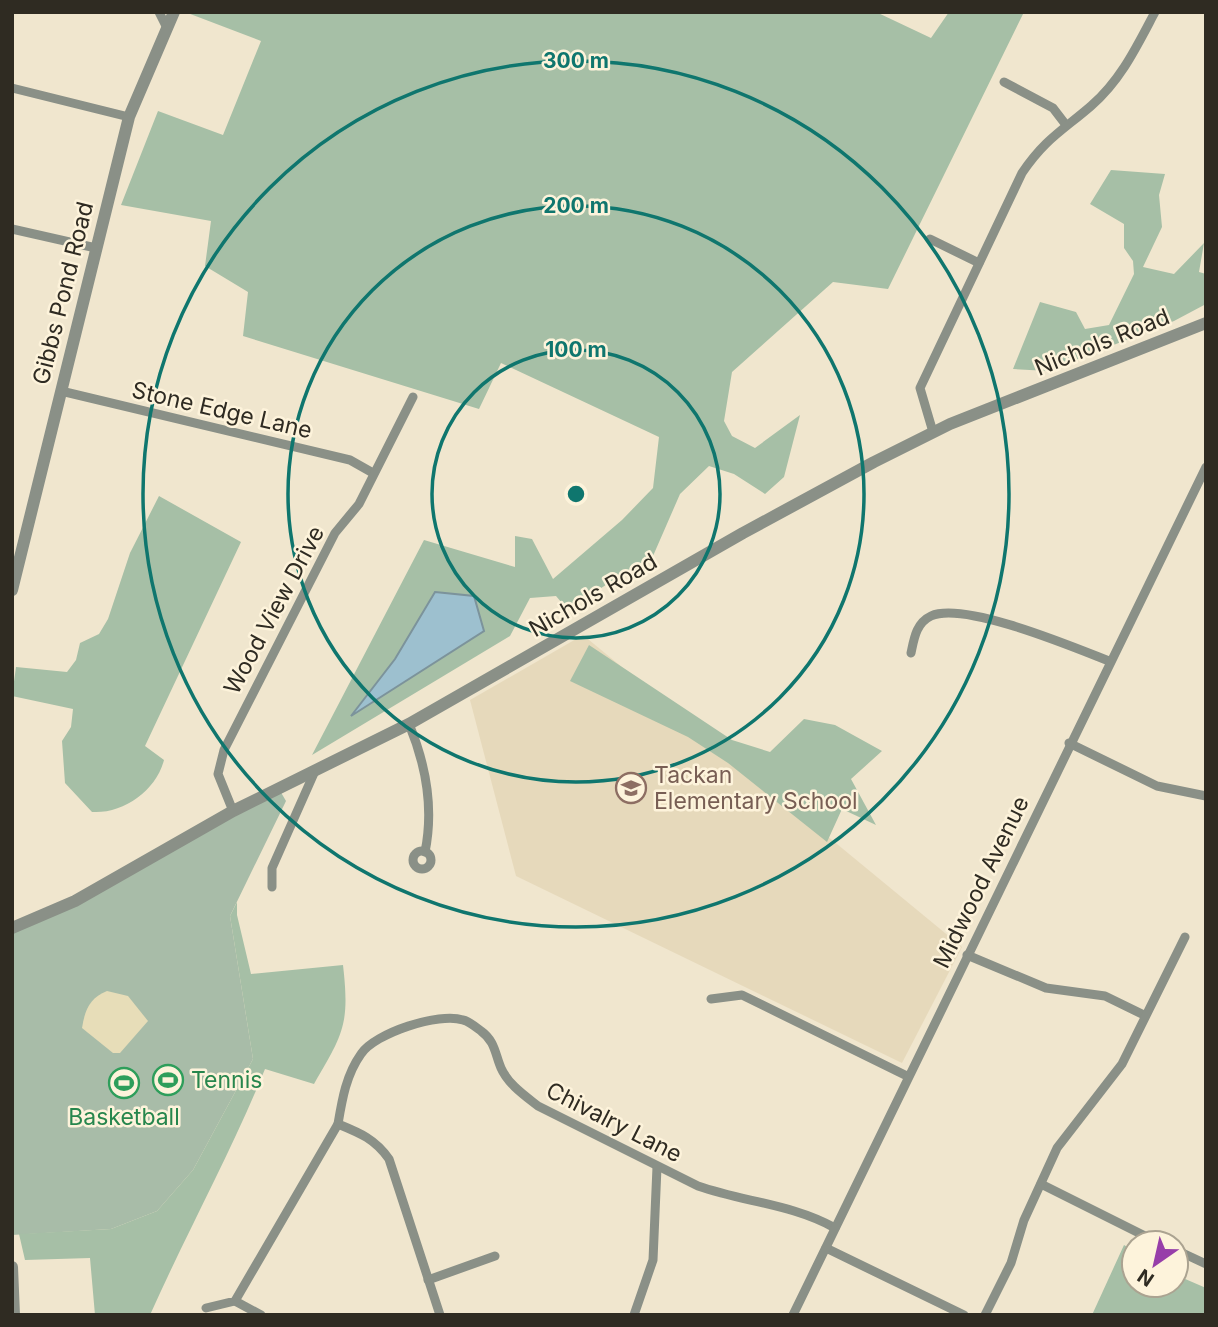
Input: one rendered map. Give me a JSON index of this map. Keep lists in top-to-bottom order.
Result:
{
  "streets": {
    "street": [
      "Gibbs Pond Road",
      "Nichols Road",
      "Stone Edge Lane",
      "Wood View Drive",
      "Midwood Avenue",
      "Chivalry Lane"
    ]
  },
  "crossings": [
    ["Gibbs Pond Road", "Stone Edge Lane"],
    ["Nichols Road", "Wood View Drive"],
    ["Stone Edge Lane", "Wood View Drive"],
    ["Midwood Avenue", "Chivalry Lane"]
  ],
  "places": {
    "school or university": ["Tackan Elementary School"],
    "sports": ["Tennis", "Basketball"]
  },
  "north": "bottom left",
  "rings": ["300 m", "200 m", "100 m"]
}
